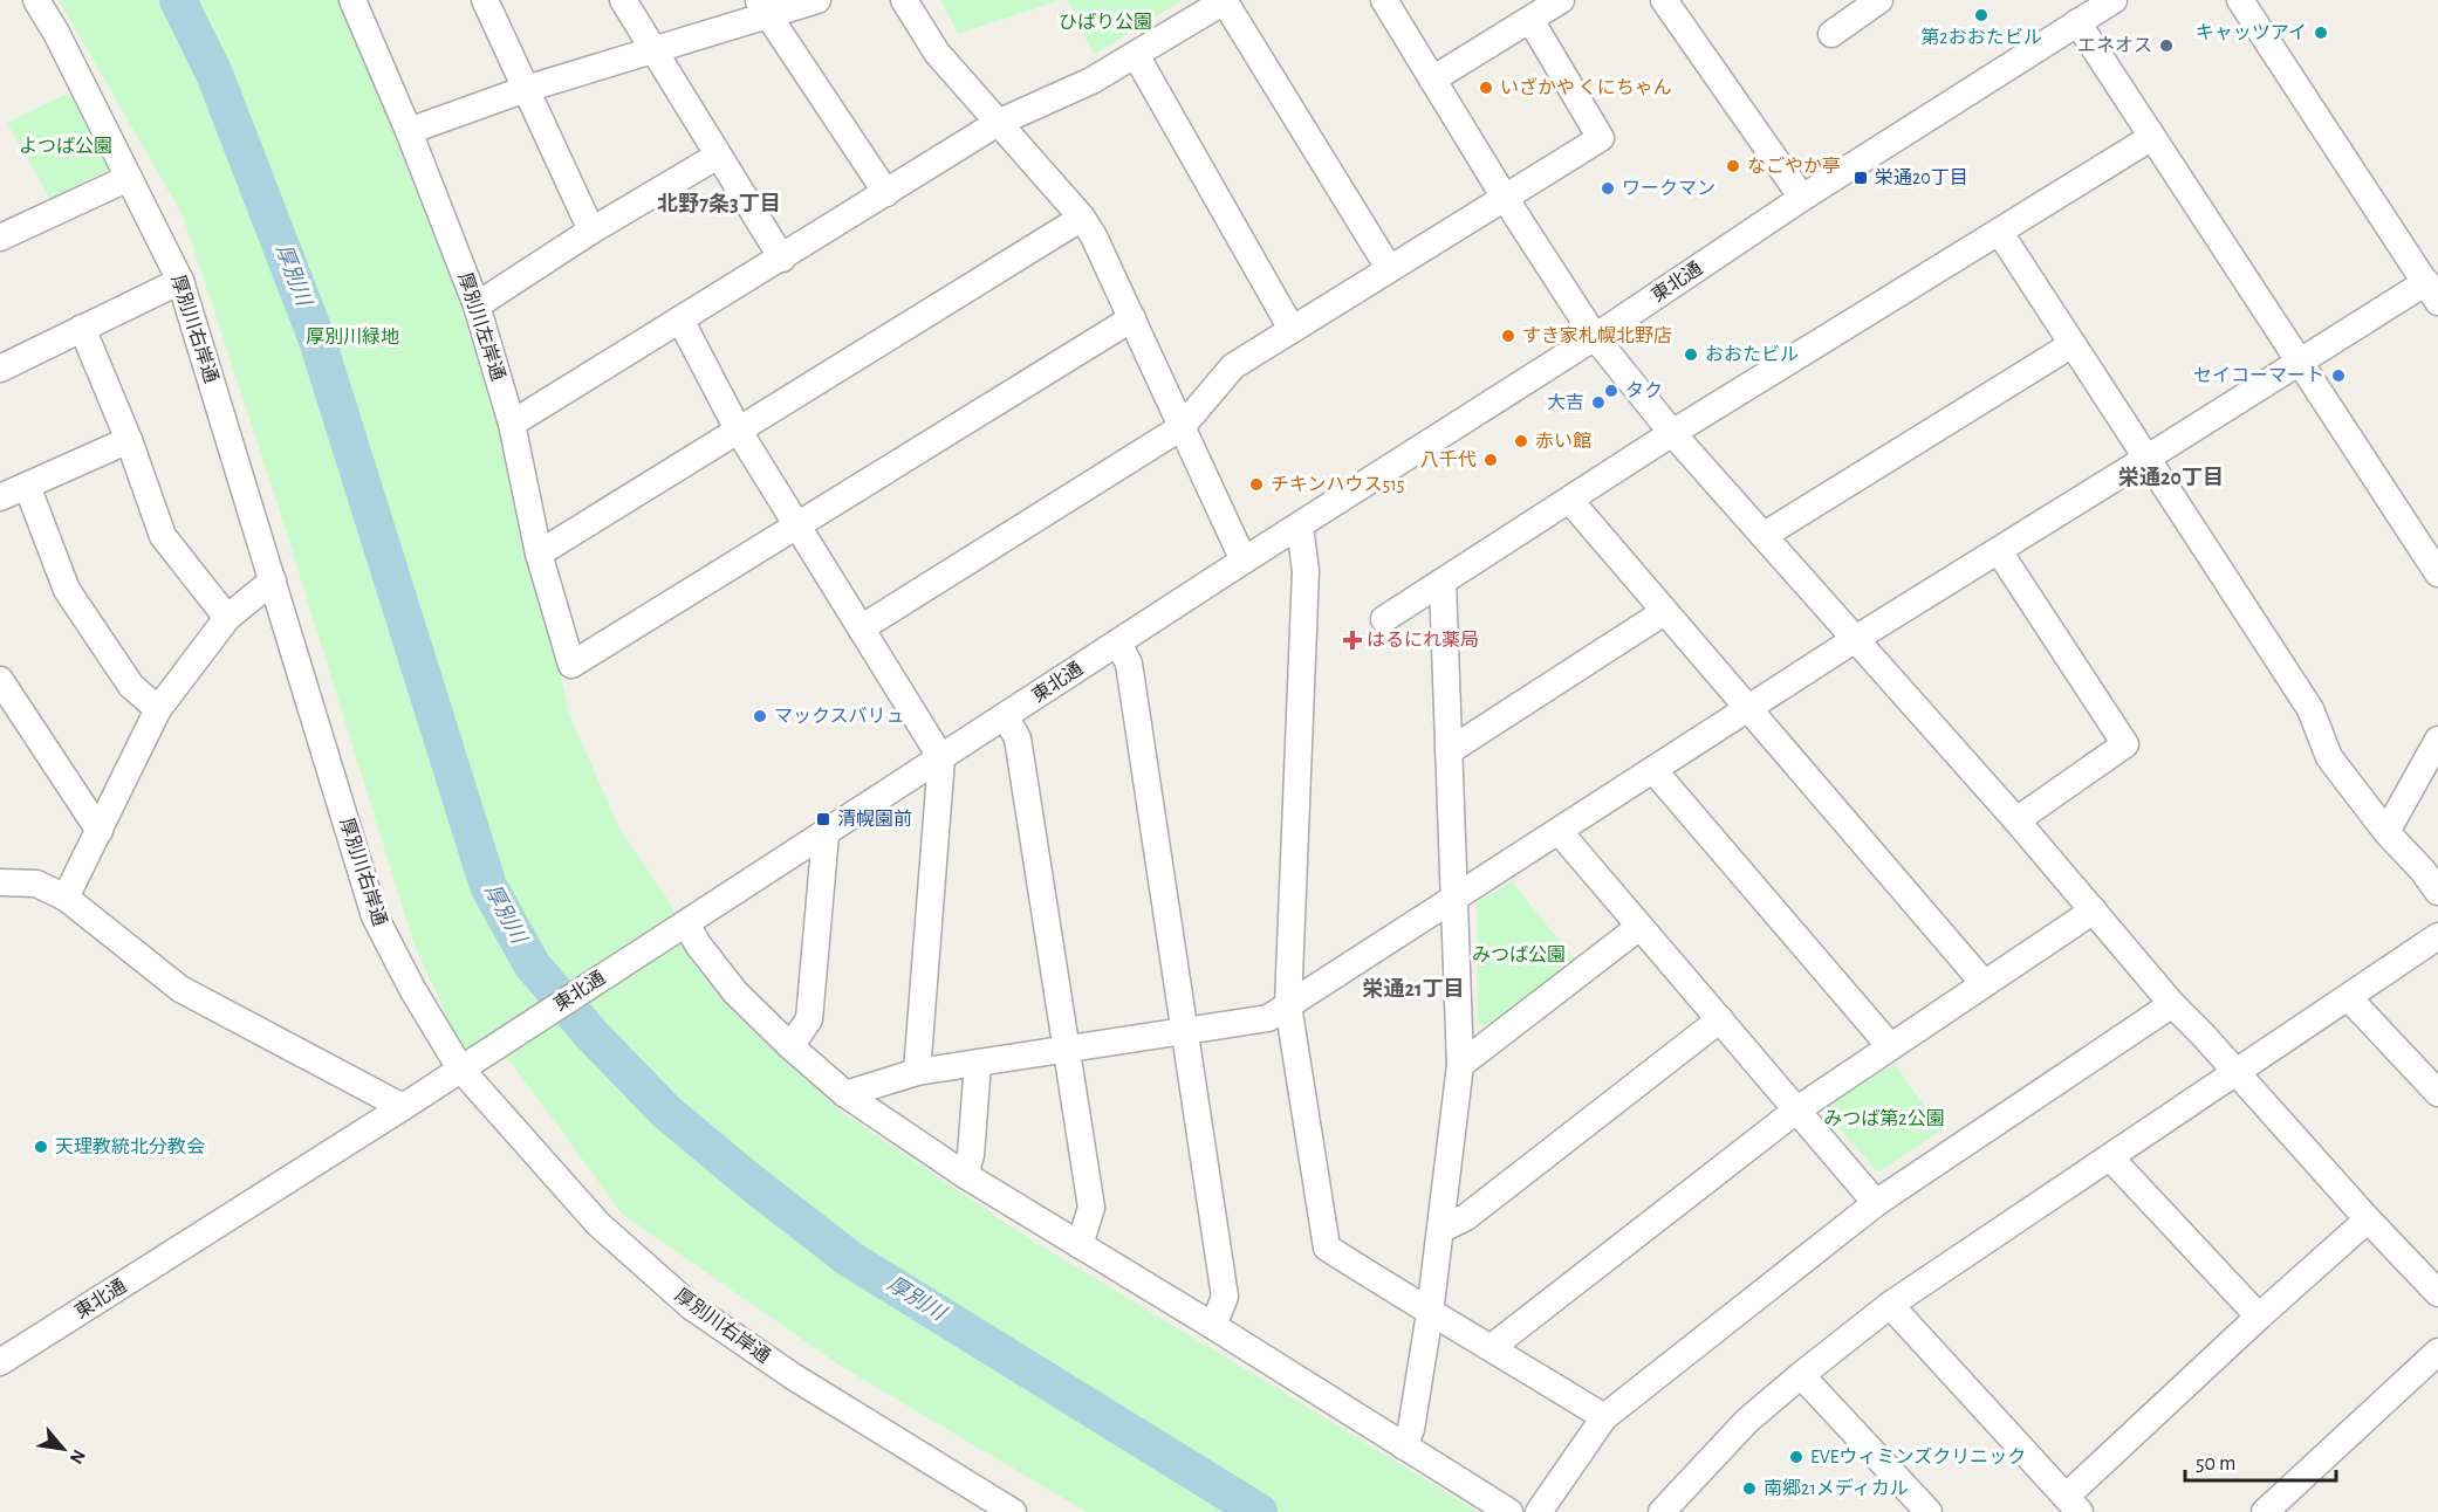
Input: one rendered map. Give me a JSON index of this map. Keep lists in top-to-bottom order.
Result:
{
  "streets": {
    "street": ["東北通", "厚別川左岸通", "厚別川右岸通"]
  },
  "crossings": [
    ["東北通", "厚別川右岸通"]
  ],
  "districts": ["北野7条3丁目", "栄通20丁目", "栄通21丁目"],
  "water": ["厚別川"],
  "parks": [
    "ひばり公園",
    "よつば公園",
    "厚別川緑地",
    "みつば公園",
    "みつば第2公園"
  ],
  "places": {
    "other": [
      "第2おおたビル",
      "キャッツアイ",
      "エネオス",
      "いざかや くにちゃん",
      "なごやか亭",
      "ワークマン",
      "すき家札幌北野店",
      "おおたビル",
      "セイコーマート",
      "タク",
      "大吉",
      "赤い館",
      "八千代",
      "チキンハウス515",
      "マックスバリュ",
      "天理教統北分教会",
      "EVEウィミンズクリニック",
      "南郷21メディカル"
    ],
    "transit": ["栄通20丁目", "清幌園前"],
    "health": ["はるにれ薬局"]
  },
  "scale_bar": "50 m",
  "north": "bottom right"
}
